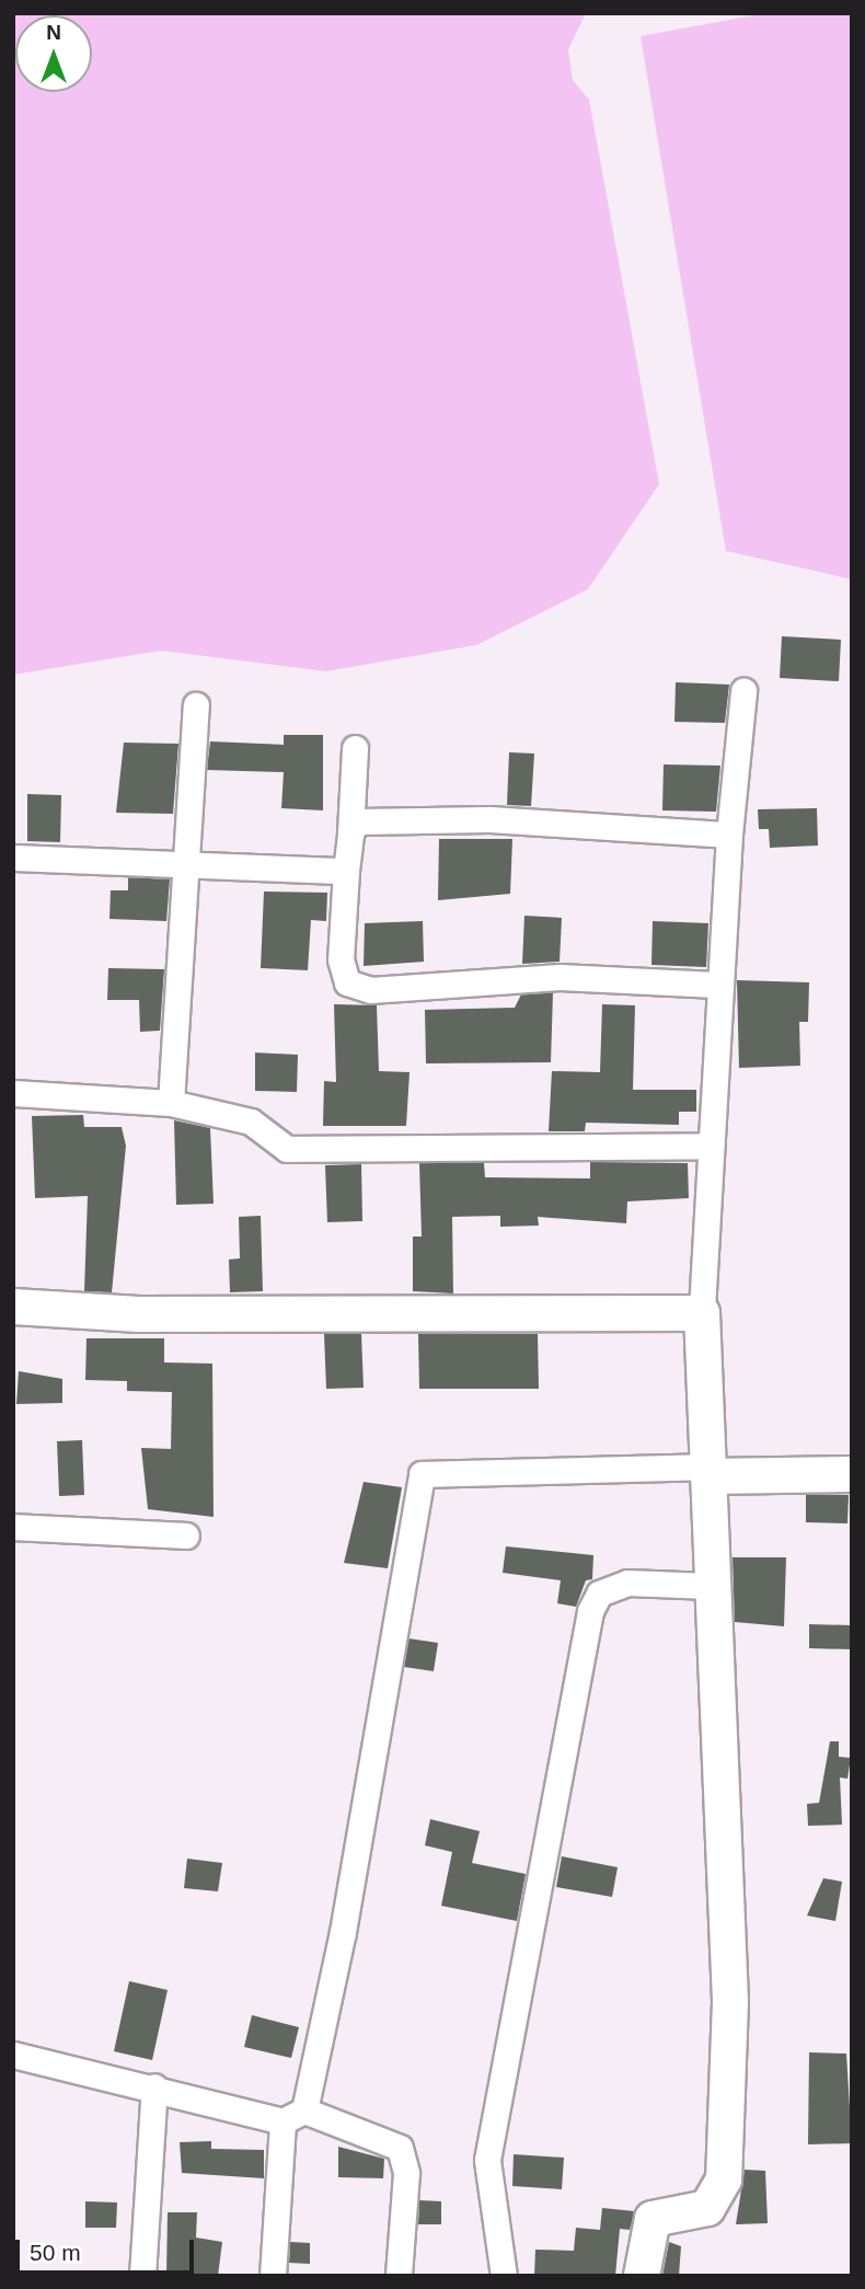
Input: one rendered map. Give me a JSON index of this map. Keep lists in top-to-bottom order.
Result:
{
  "scale_bar": "50 m",
  "north": "top"
}
